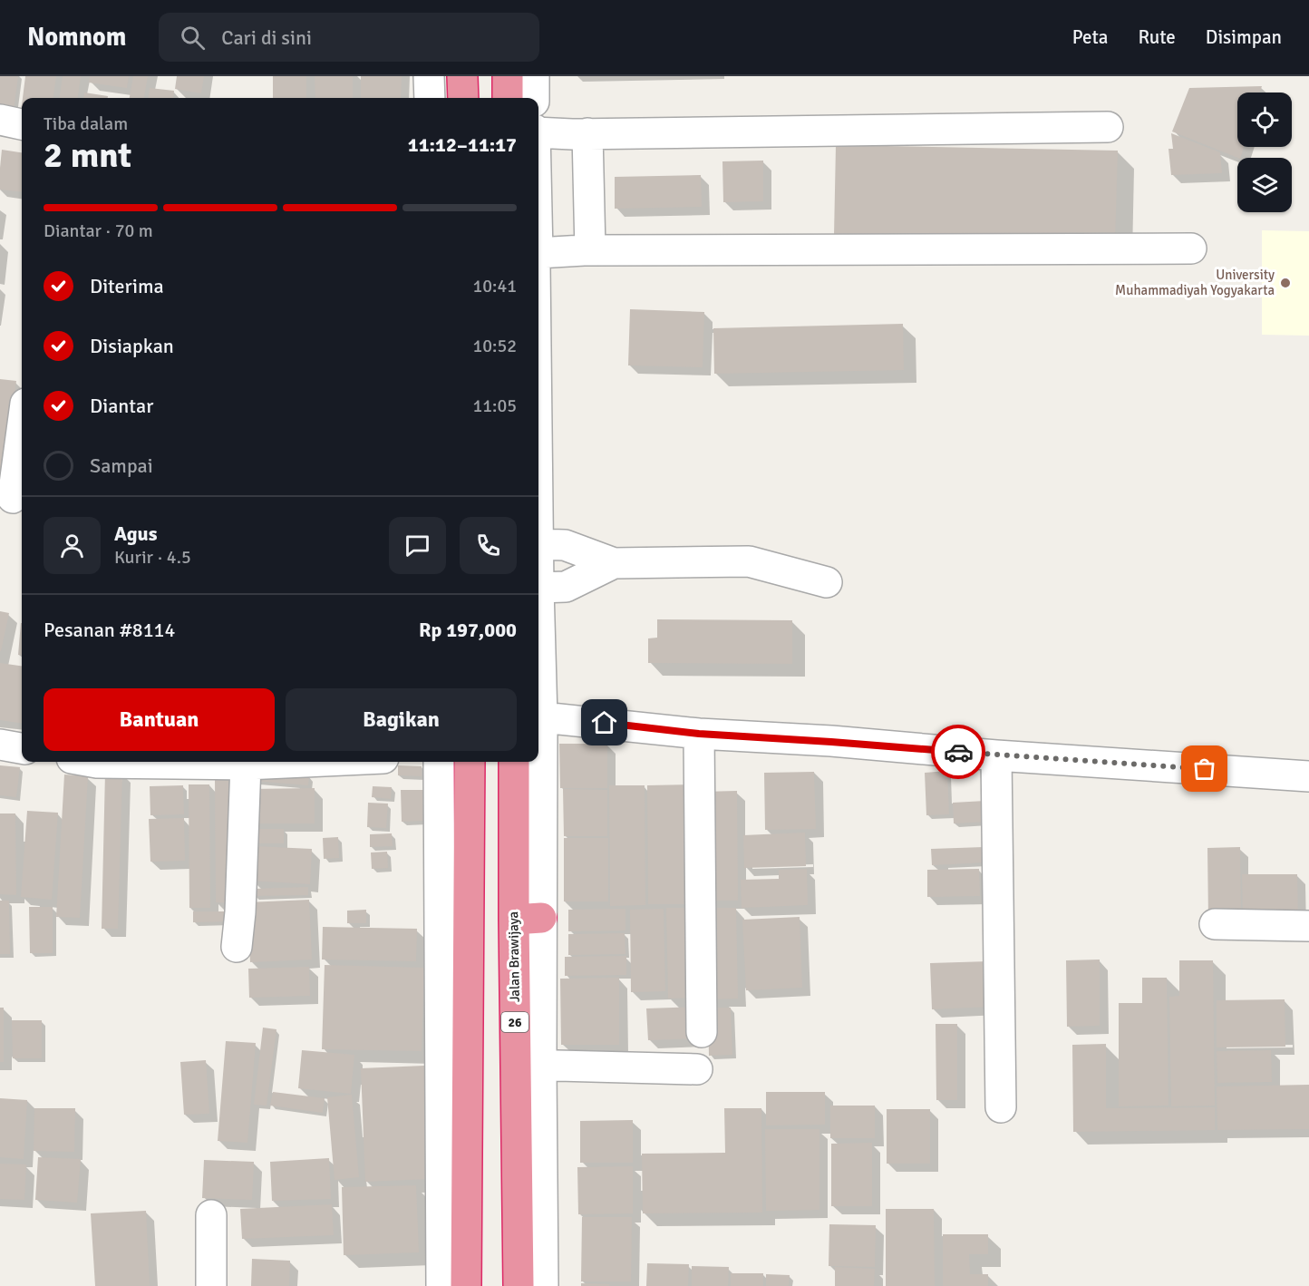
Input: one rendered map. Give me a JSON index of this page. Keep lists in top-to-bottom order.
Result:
{
  "streets": {
    "highway": ["Jalan Brawijaya", "26"]
  },
  "places": ["University Muhammadiyah Yogyakarta"],
  "page": {
    "header": "Nomnom",
    "search": "Cari di sini",
    "nav": ["Peta", "Rute", "Disimpan"],
    "heading": ["2 mnt", "Tiba dalam", "11:12–11:17"],
    "panel": [
      "Agus",
      "Kurir · 4.5",
      "Pesanan #8114",
      "Rp 197,000"
    ],
    "bar": "Diantar · 70 m",
    "list": [
      ["Diterima", "10:41"],
      ["Disiapkan", "10:52"],
      ["Diantar", "11:05"],
      "Sampai"
    ],
    "buttons": ["Bantuan", "Bagikan"]
  }
}
